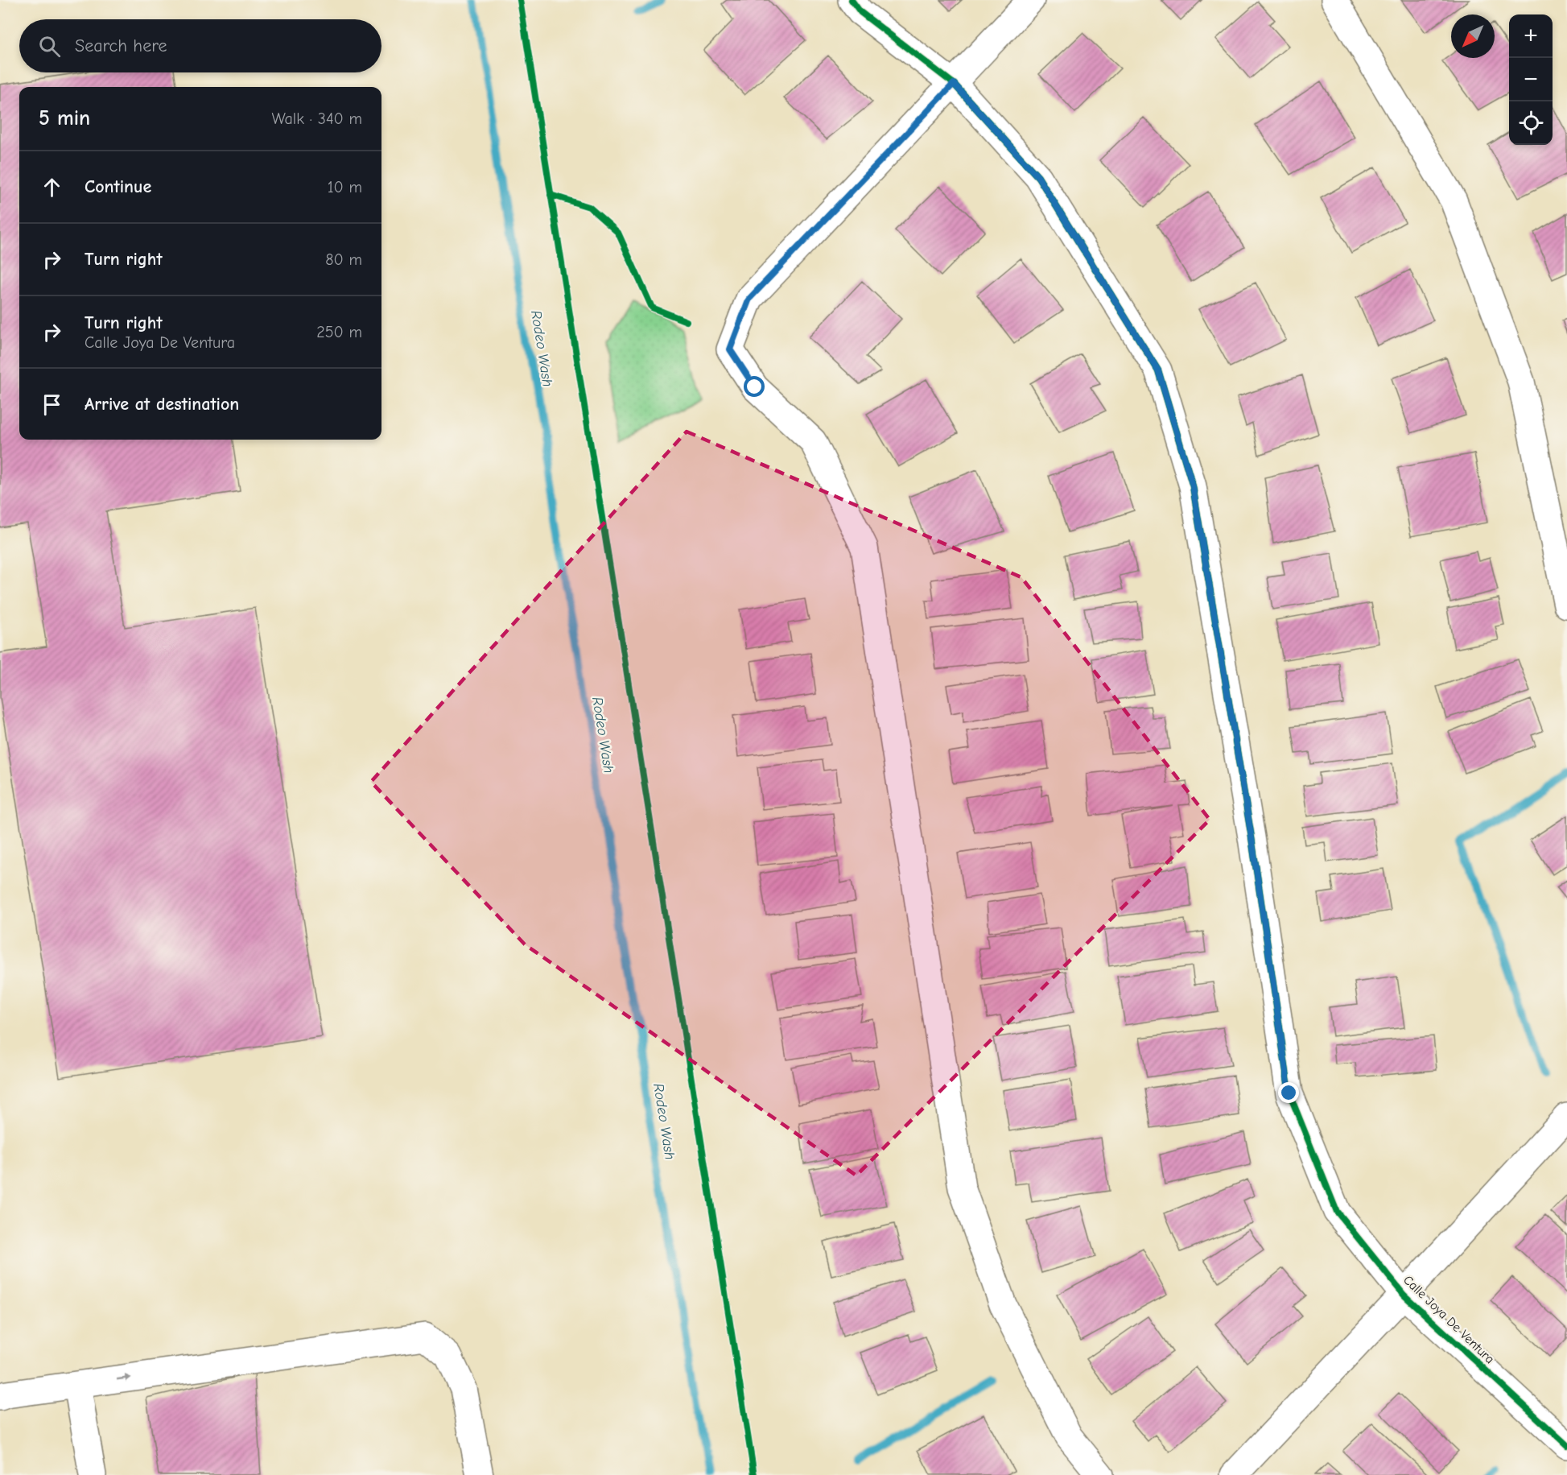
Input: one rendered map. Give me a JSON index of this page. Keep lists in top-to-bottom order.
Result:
{
  "streets": {
    "street": ["Calle Joya De Ventura"]
  },
  "water": ["Rodeo Wash"],
  "north": "bottom left",
  "page": {
    "map_buttons": ["+", "−"],
    "search": "Search here",
    "heading": ["5 min", "Walk · 340 m"],
    "list": [
      ["Continue", "10 m"],
      ["Turn right", "80 m"],
      ["Turn right", "Calle Joya De Ventura", "250 m"],
      "Arrive at destination"
    ]
  }
}
